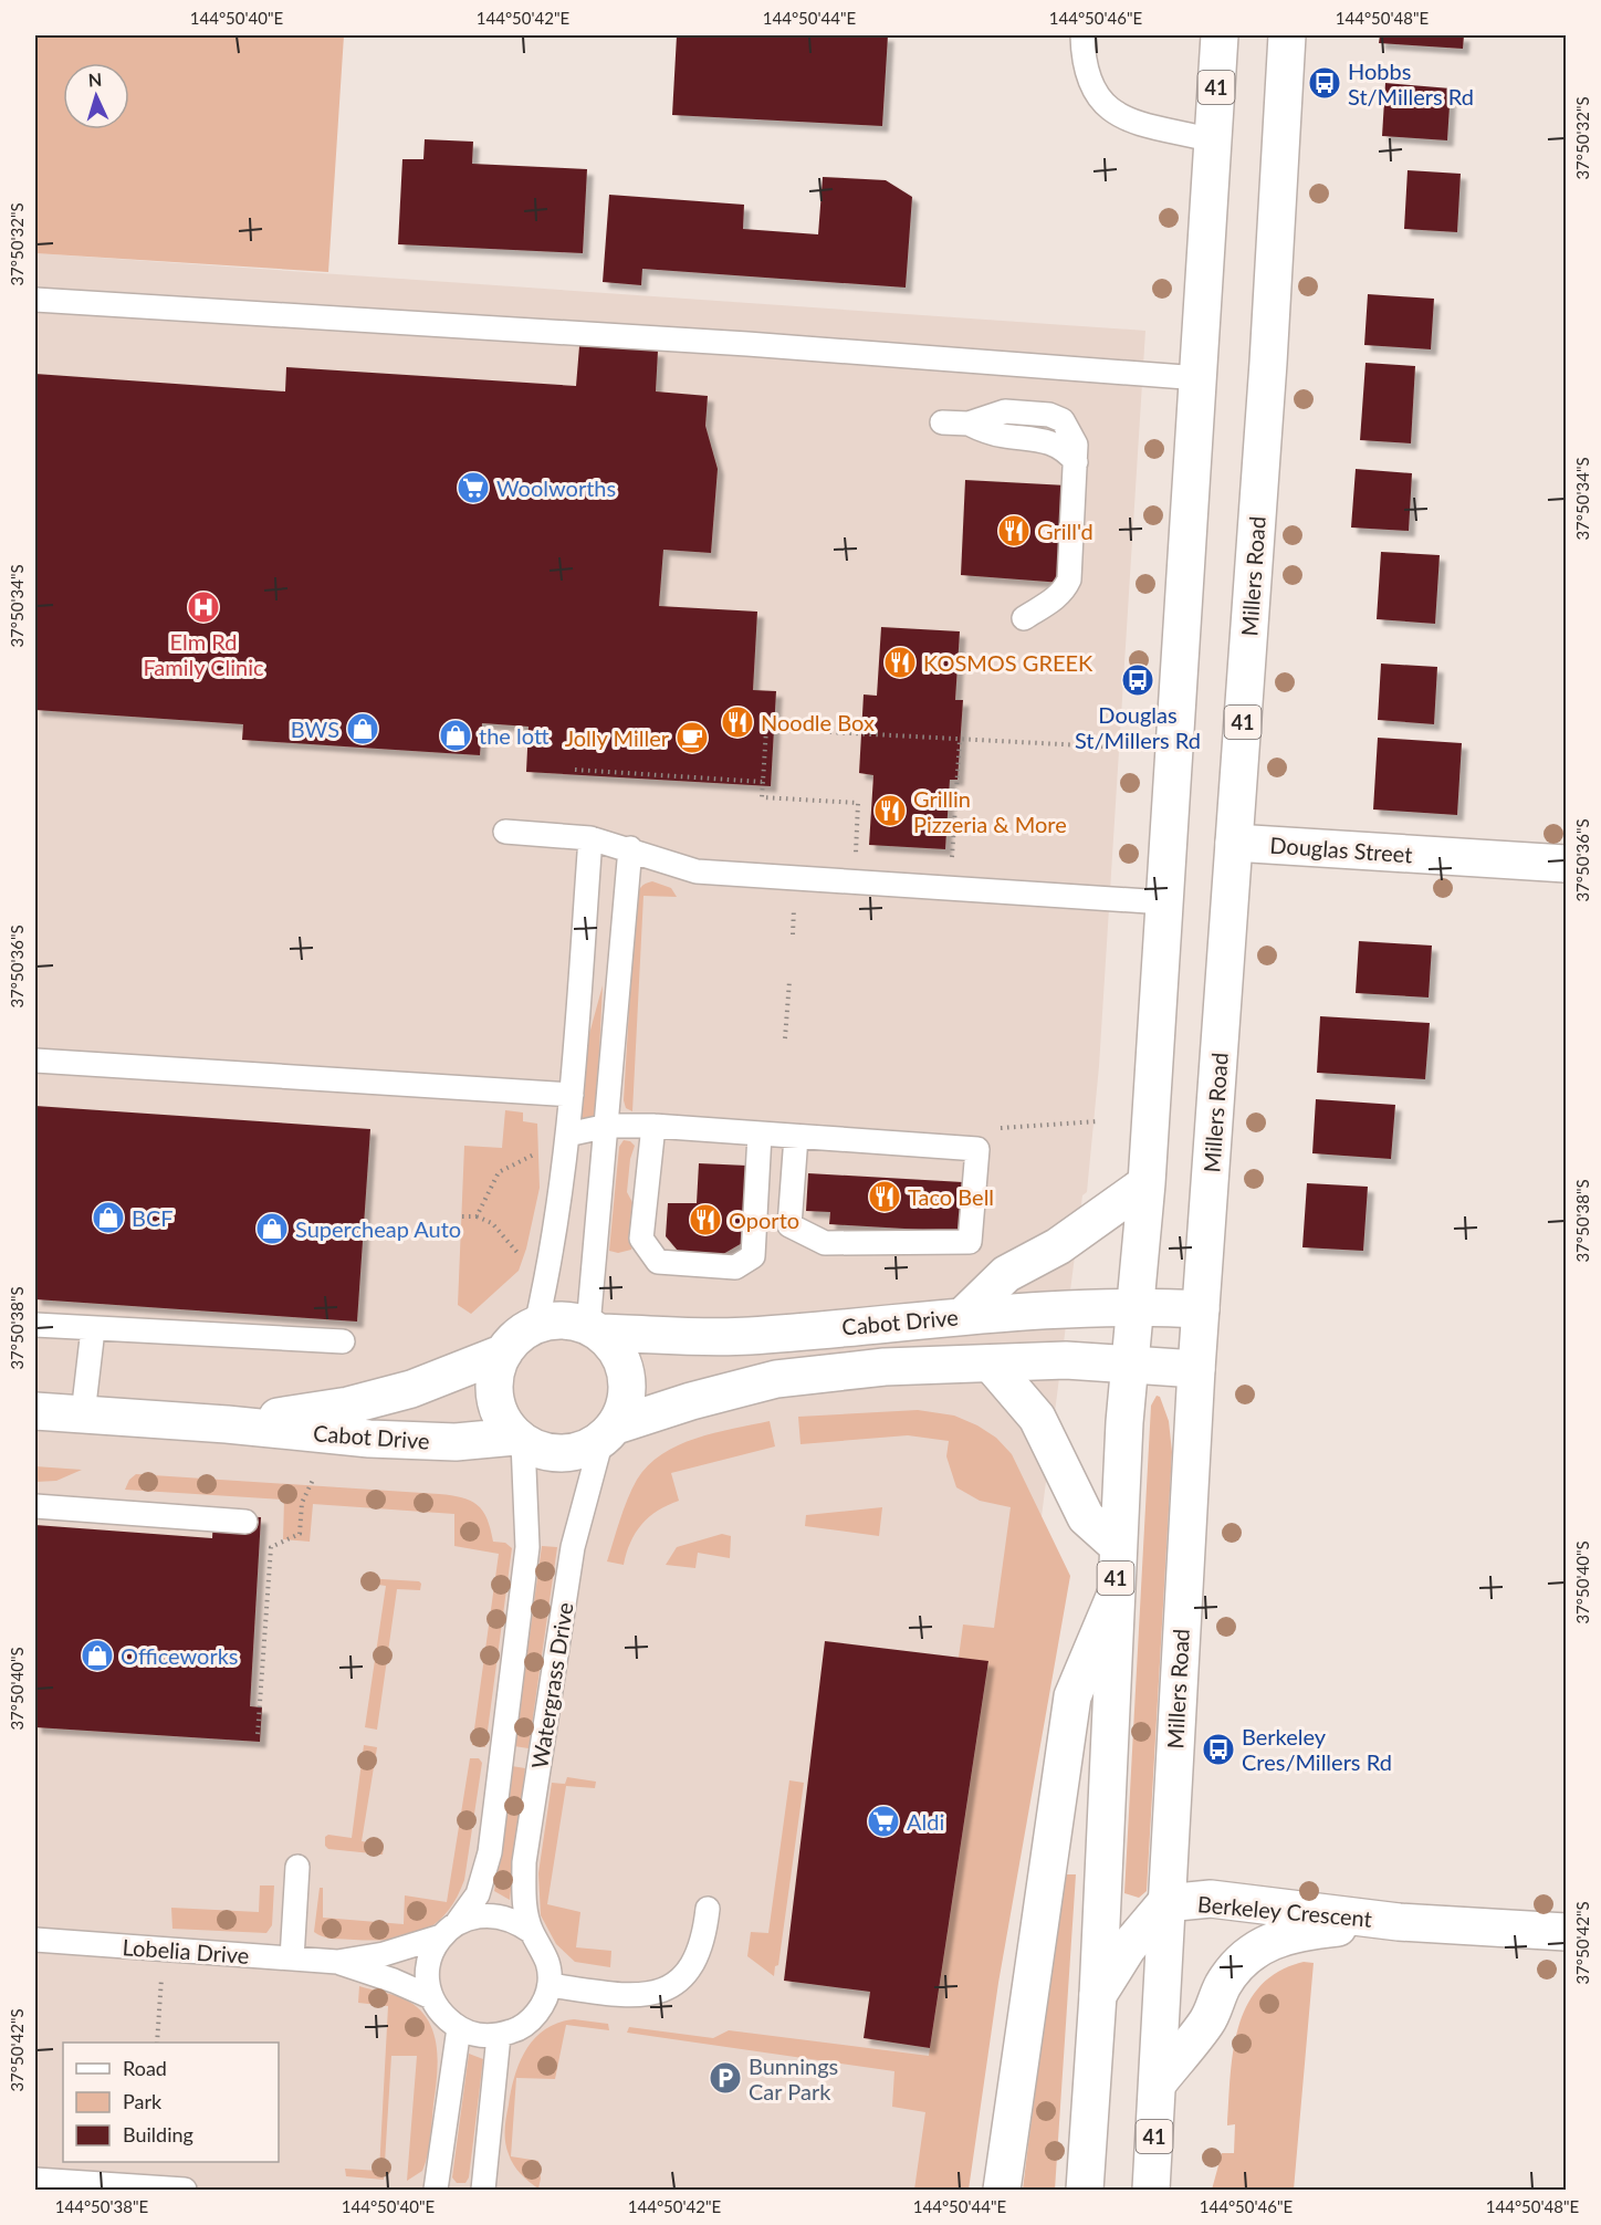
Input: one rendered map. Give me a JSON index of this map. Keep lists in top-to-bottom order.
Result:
{
  "streets": {
    "main road": [
      "41",
      "Millers Road",
      "Douglas Street",
      "Cabot Drive",
      "Berkeley Crescent"
    ],
    "lane": ["Watergrass Drive", "Lobelia Drive"]
  },
  "crossings": [
    ["41", "Cabot Drive"],
    ["41", "Berkeley Crescent"],
    ["Millers Road", "Douglas Street"],
    ["Millers Road", "Cabot Drive"],
    ["Millers Road", "Berkeley Crescent"],
    ["Cabot Drive", "Watergrass Drive"],
    ["Watergrass Drive", "Lobelia Drive"]
  ],
  "places": {
    "bus stop": ["Hobbs St/Millers Rd", "Douglas St/Millers Rd", "Berkeley Cres/Millers Rd"],
    "supermarket": ["Woolworths", "Aldi"],
    "restaurant": [
      "Grill'd",
      "KOSMOS GREEK",
      "Noodle Box",
      "Grillin Pizzeria & More",
      "Taco Bell",
      "Oporto"
    ],
    "hospital": ["Elm Rd Family Clinic"],
    "shop": [
      "BWS",
      "the lott",
      "BCF",
      "Supercheap Auto",
      "Officeworks"
    ],
    "cafe": ["Jolly Miller"],
    "parking": ["Bunnings Car Park"]
  },
  "legend": ["Road", "Park", "Building"],
  "north": "top",
  "coordinates": [
    "144°50'40\"E",
    "144°50'42\"E",
    "144°50'44\"E",
    "144°50'46\"E",
    "144°50'48\"E",
    "37°50'32\"S",
    "37°50'34\"S",
    "37°50'36\"S",
    "37°50'38\"S",
    "37°50'40\"S",
    "37°50'42\"S",
    "144°50'38\"E"
  ]
}
